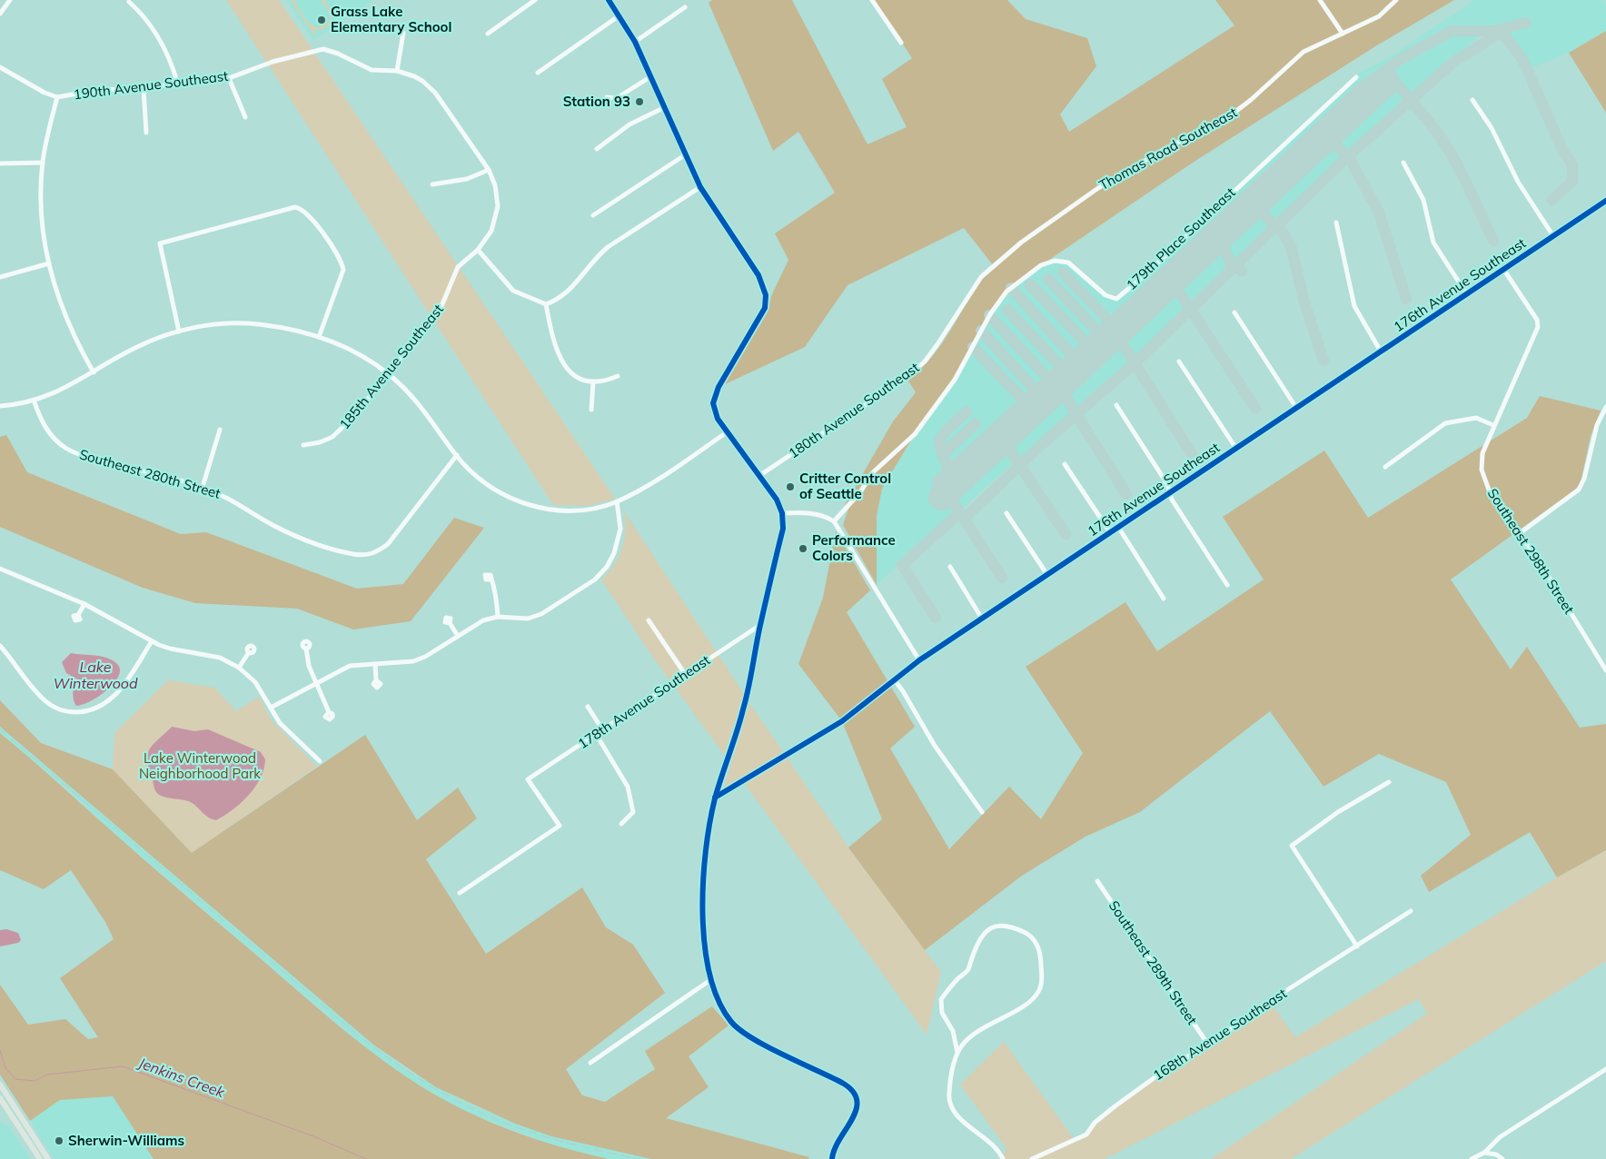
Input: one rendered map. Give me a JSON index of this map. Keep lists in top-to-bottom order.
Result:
{
  "streets": {
    "street": [
      "190th Avenue Southeast",
      "Thomas Road Southeast",
      "179th Place Southeast",
      "176th Avenue Southeast",
      "185th Avenue Southeast",
      "180th Avenue Southeast",
      "Southeast 280th Street",
      "Southeast 298th Street",
      "178th Avenue Southeast",
      "Southeast 289th Street",
      "168th Avenue Southeast"
    ]
  },
  "crossings": [
    ["190th Avenue Southeast", "185th Avenue Southeast"],
    ["Thomas Road Southeast", "180th Avenue Southeast"],
    ["176th Avenue Southeast", "Southeast 298th Street"],
    ["Southeast 289th Street", "168th Avenue Southeast"]
  ],
  "water": ["Lake Winterwood", "Jenkins Creek"],
  "parks": ["Lake Winterwood Neighborhood Park"],
  "places": [
    "Grass Lake Elementary School",
    "Station 93",
    "Critter Control of Seattle",
    "Performance Colors",
    "Sherwin-Williams"
  ]
}
